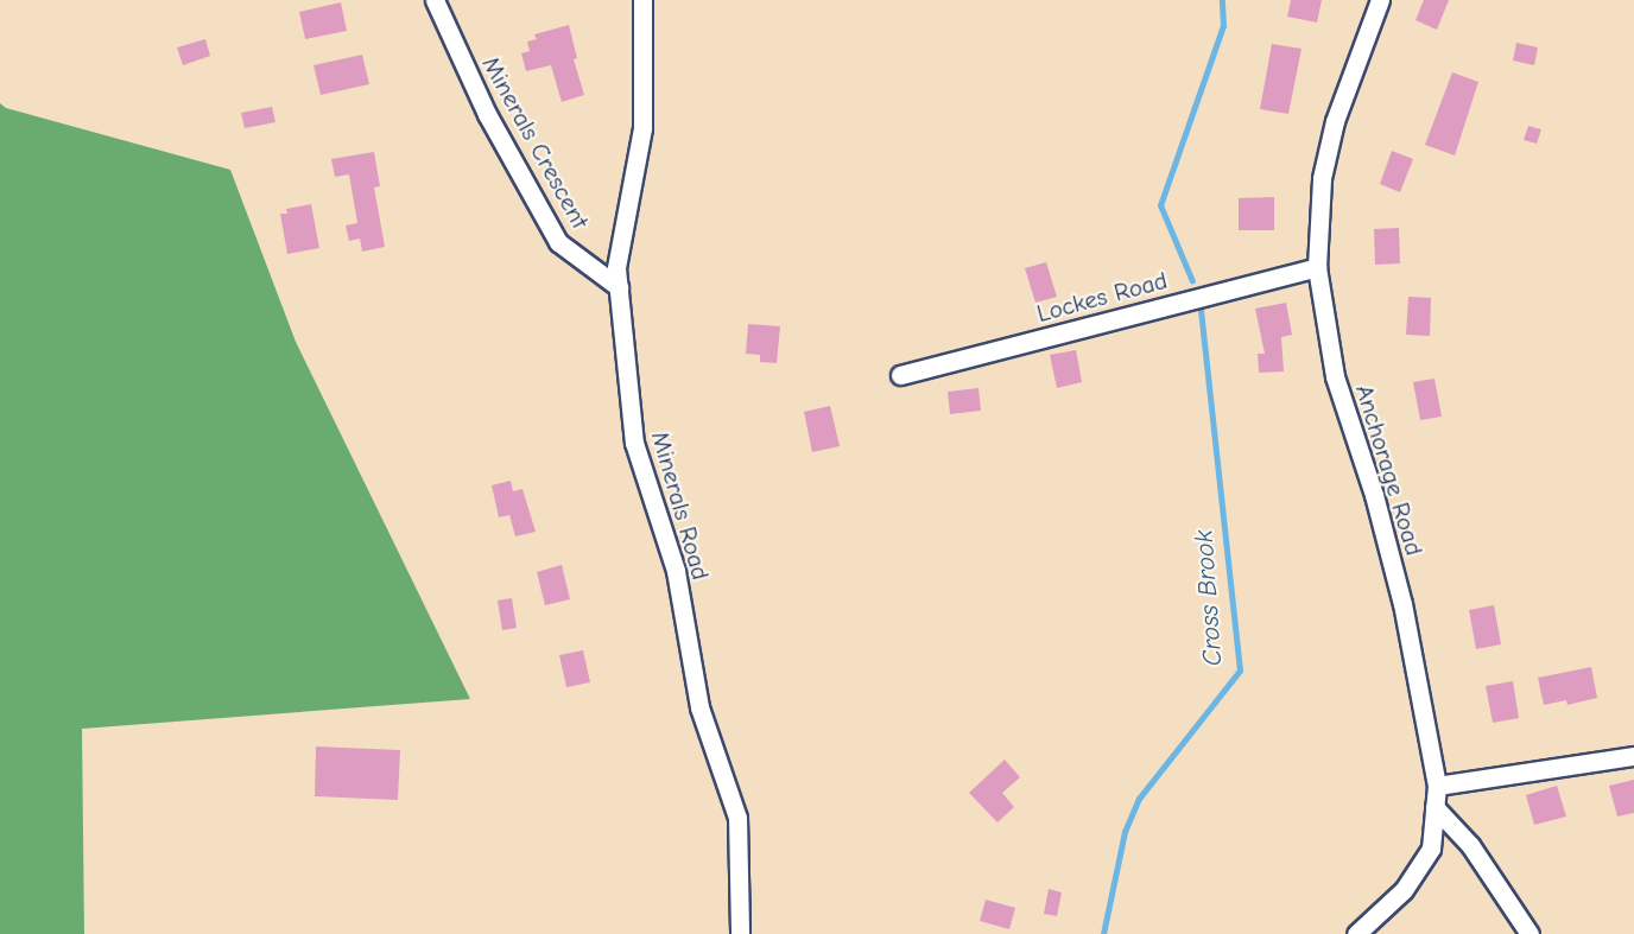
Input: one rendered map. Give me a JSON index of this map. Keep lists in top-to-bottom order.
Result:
{
  "streets": {
    "street": [
      "Minerals Crescent",
      "Lockes Road",
      "Anchorage Road",
      "Minerals Road"
    ]
  },
  "crossings": [
    ["Minerals Crescent", "Minerals Road"],
    ["Lockes Road", "Anchorage Road"]
  ],
  "water": ["Cross Brook"]
}
